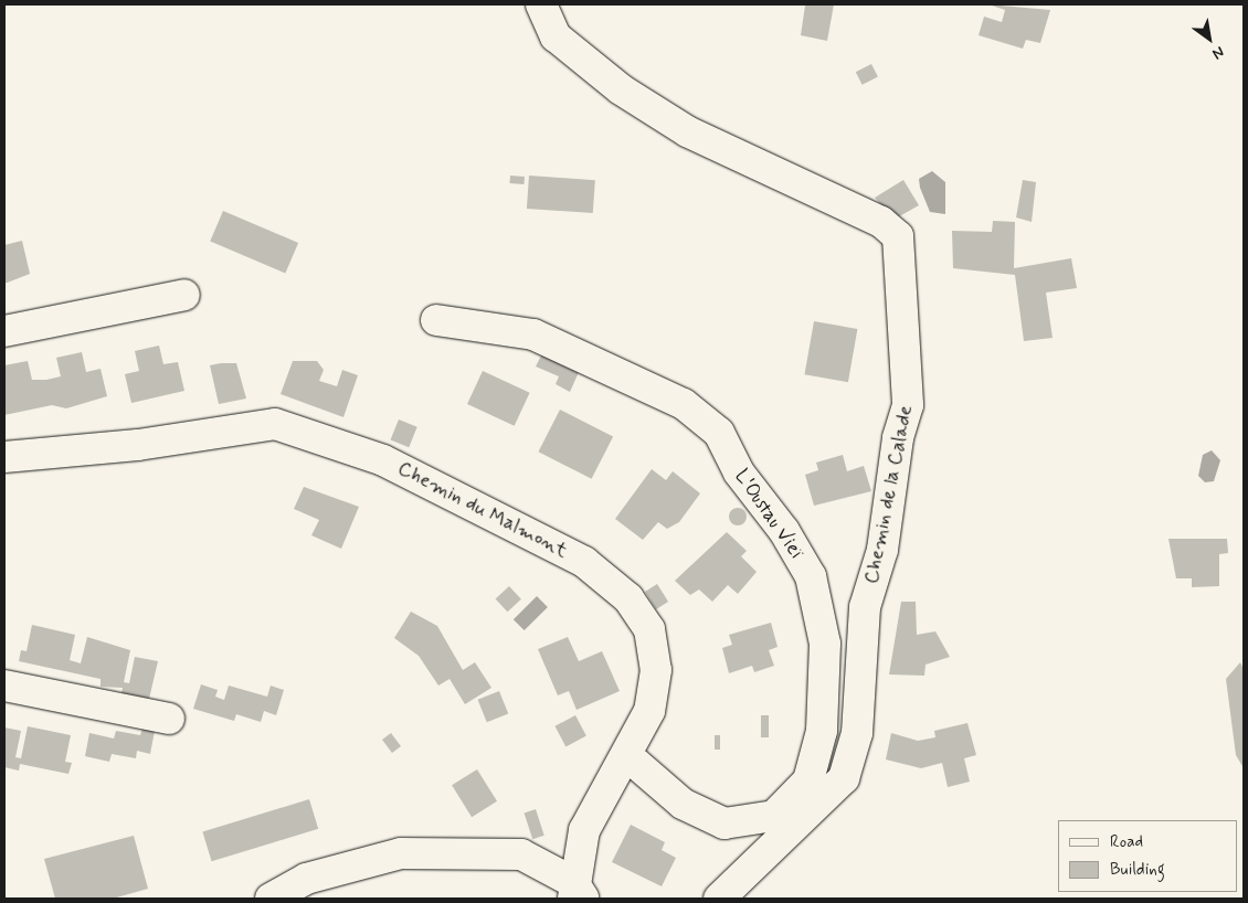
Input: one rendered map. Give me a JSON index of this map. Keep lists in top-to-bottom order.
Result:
{
  "streets": {
    "street": ["Chemin de la Calade", "Chemin du Malmont", "L'Oustau Vieï"]
  },
  "crossings": [
    ["Chemin du Malmont", "L'Oustau Vieï"]
  ],
  "legend": ["Road", "Building"],
  "north": "bottom right"
}
